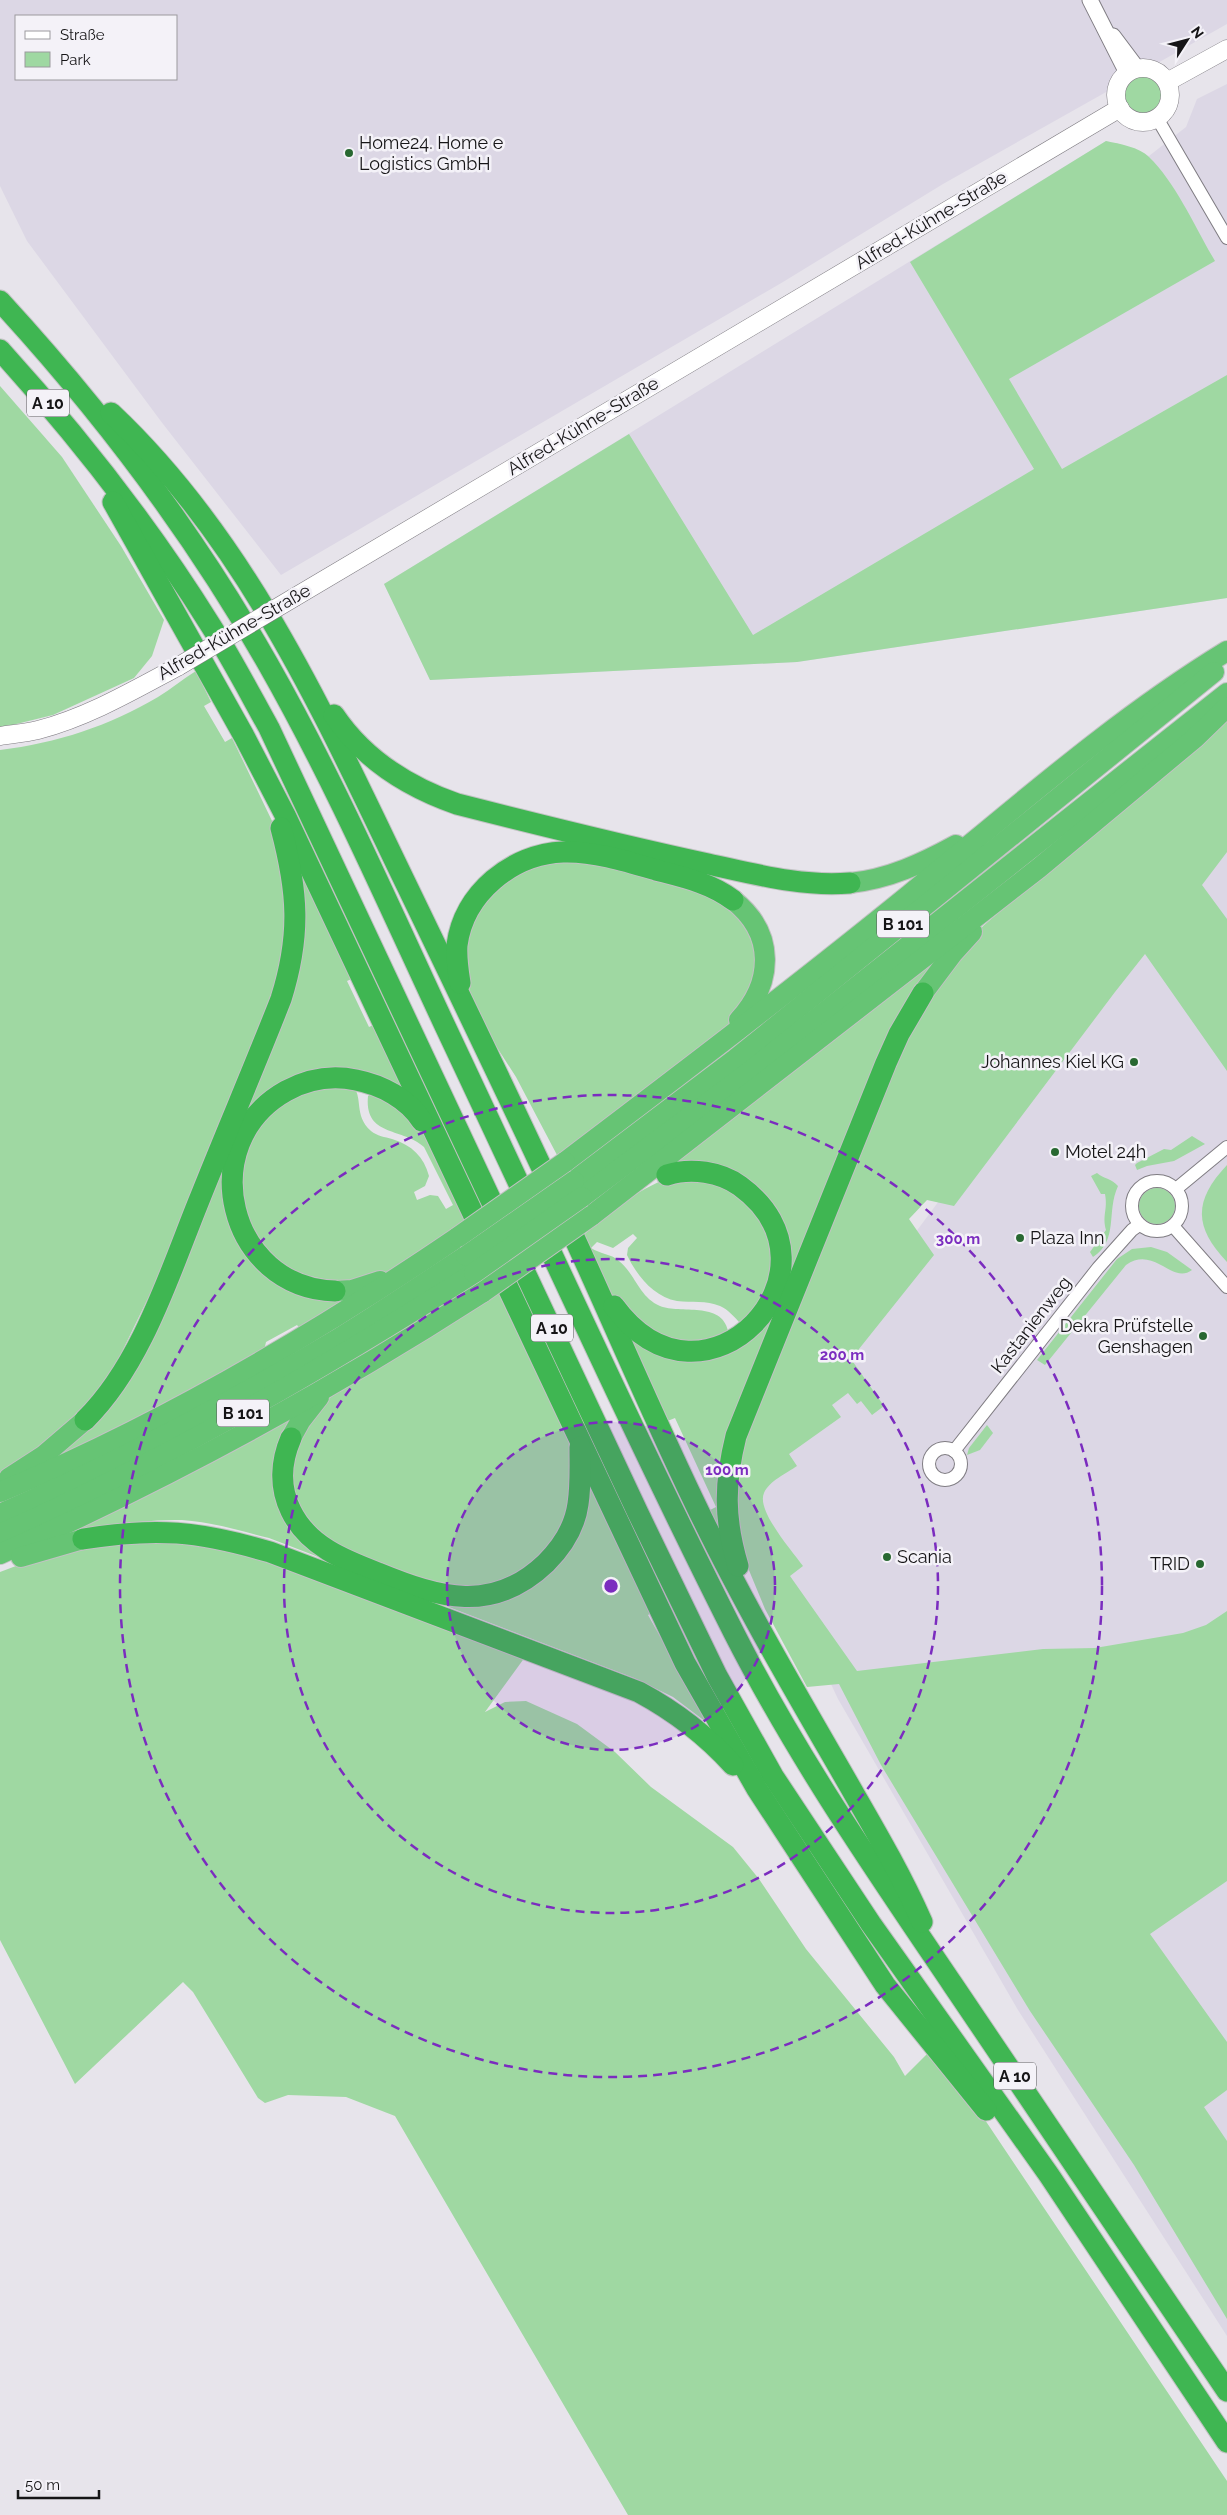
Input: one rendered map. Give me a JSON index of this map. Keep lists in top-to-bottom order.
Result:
{
  "streets": {
    "highway": ["A 10", "B 101"],
    "main road": ["Alfred-Kühne-Straße"],
    "street": ["Kastanienweg"]
  },
  "places": [
    "Home24. Home e Logistics GmbH",
    "Johannes Kiel KG",
    "Motel 24h",
    "Plaza Inn",
    "Dekra Prüfstelle Genshagen",
    "Scania",
    "TRID"
  ],
  "legend": ["Straße", "Park"],
  "scale_bar": "50 m",
  "north": "top right",
  "rings": ["300 m", "200 m", "100 m"]
}
